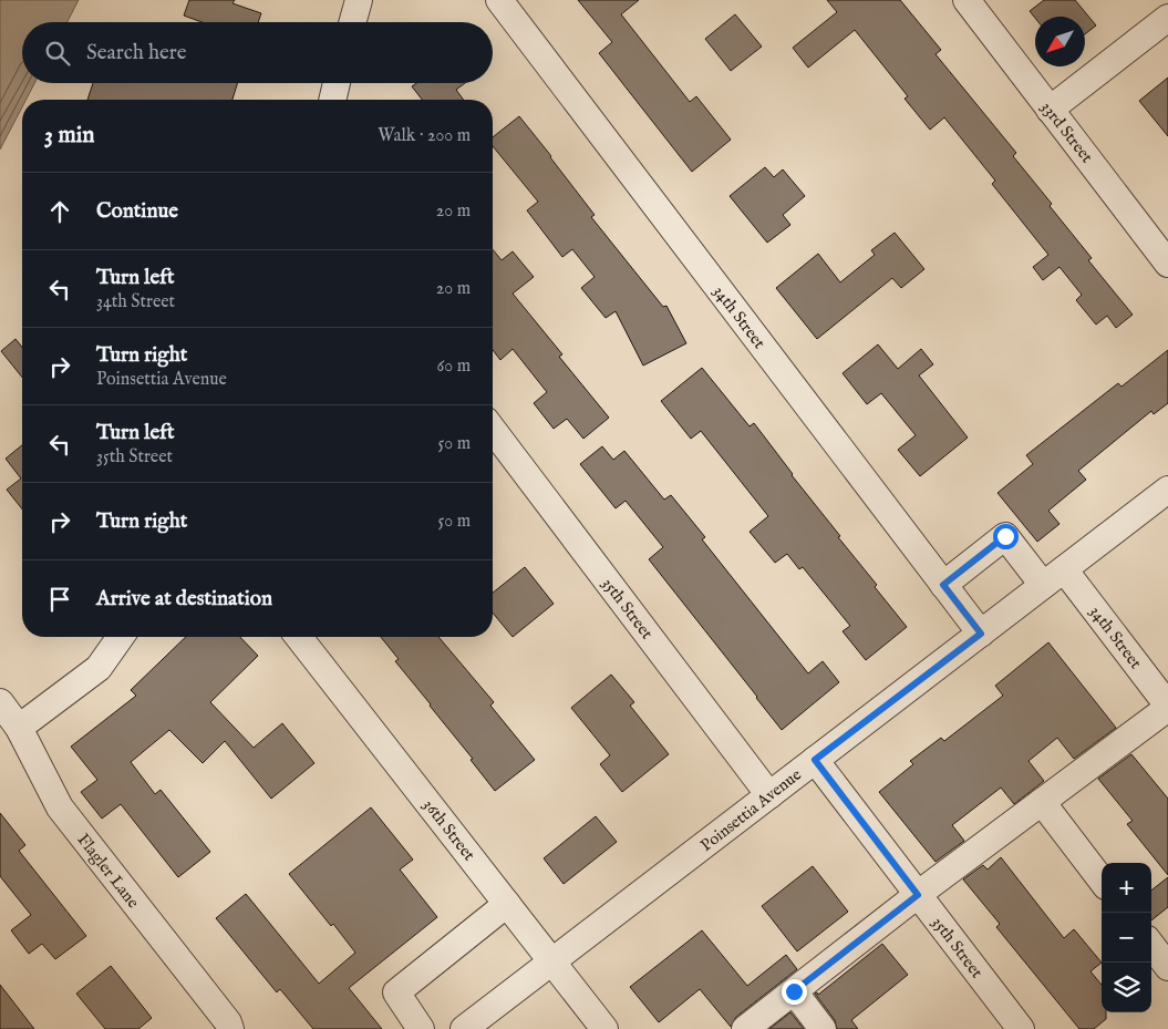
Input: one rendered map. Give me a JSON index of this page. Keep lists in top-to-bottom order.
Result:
{
  "streets": {
    "street": [
      "33rd Street",
      "34th Street",
      "35th Street",
      "Poinsettia Avenue",
      "36th Street",
      "Flagler Lane"
    ]
  },
  "crossings": [
    ["34th Street", "Poinsettia Avenue"],
    ["35th Street", "Poinsettia Avenue"],
    ["Poinsettia Avenue", "36th Street"]
  ],
  "north": "bottom left",
  "page": {
    "search": "Search here",
    "heading": ["3 min", "Walk · 200 m"],
    "list": [
      ["Continue", "20 m"],
      ["Turn left", "34th Street", "20 m"],
      ["Turn right", "Poinsettia Avenue", "60 m"],
      ["Turn left", "35th Street", "50 m"],
      ["Turn right", "50 m"],
      "Arrive at destination"
    ],
    "map_buttons": ["+", "−"]
  }
}
